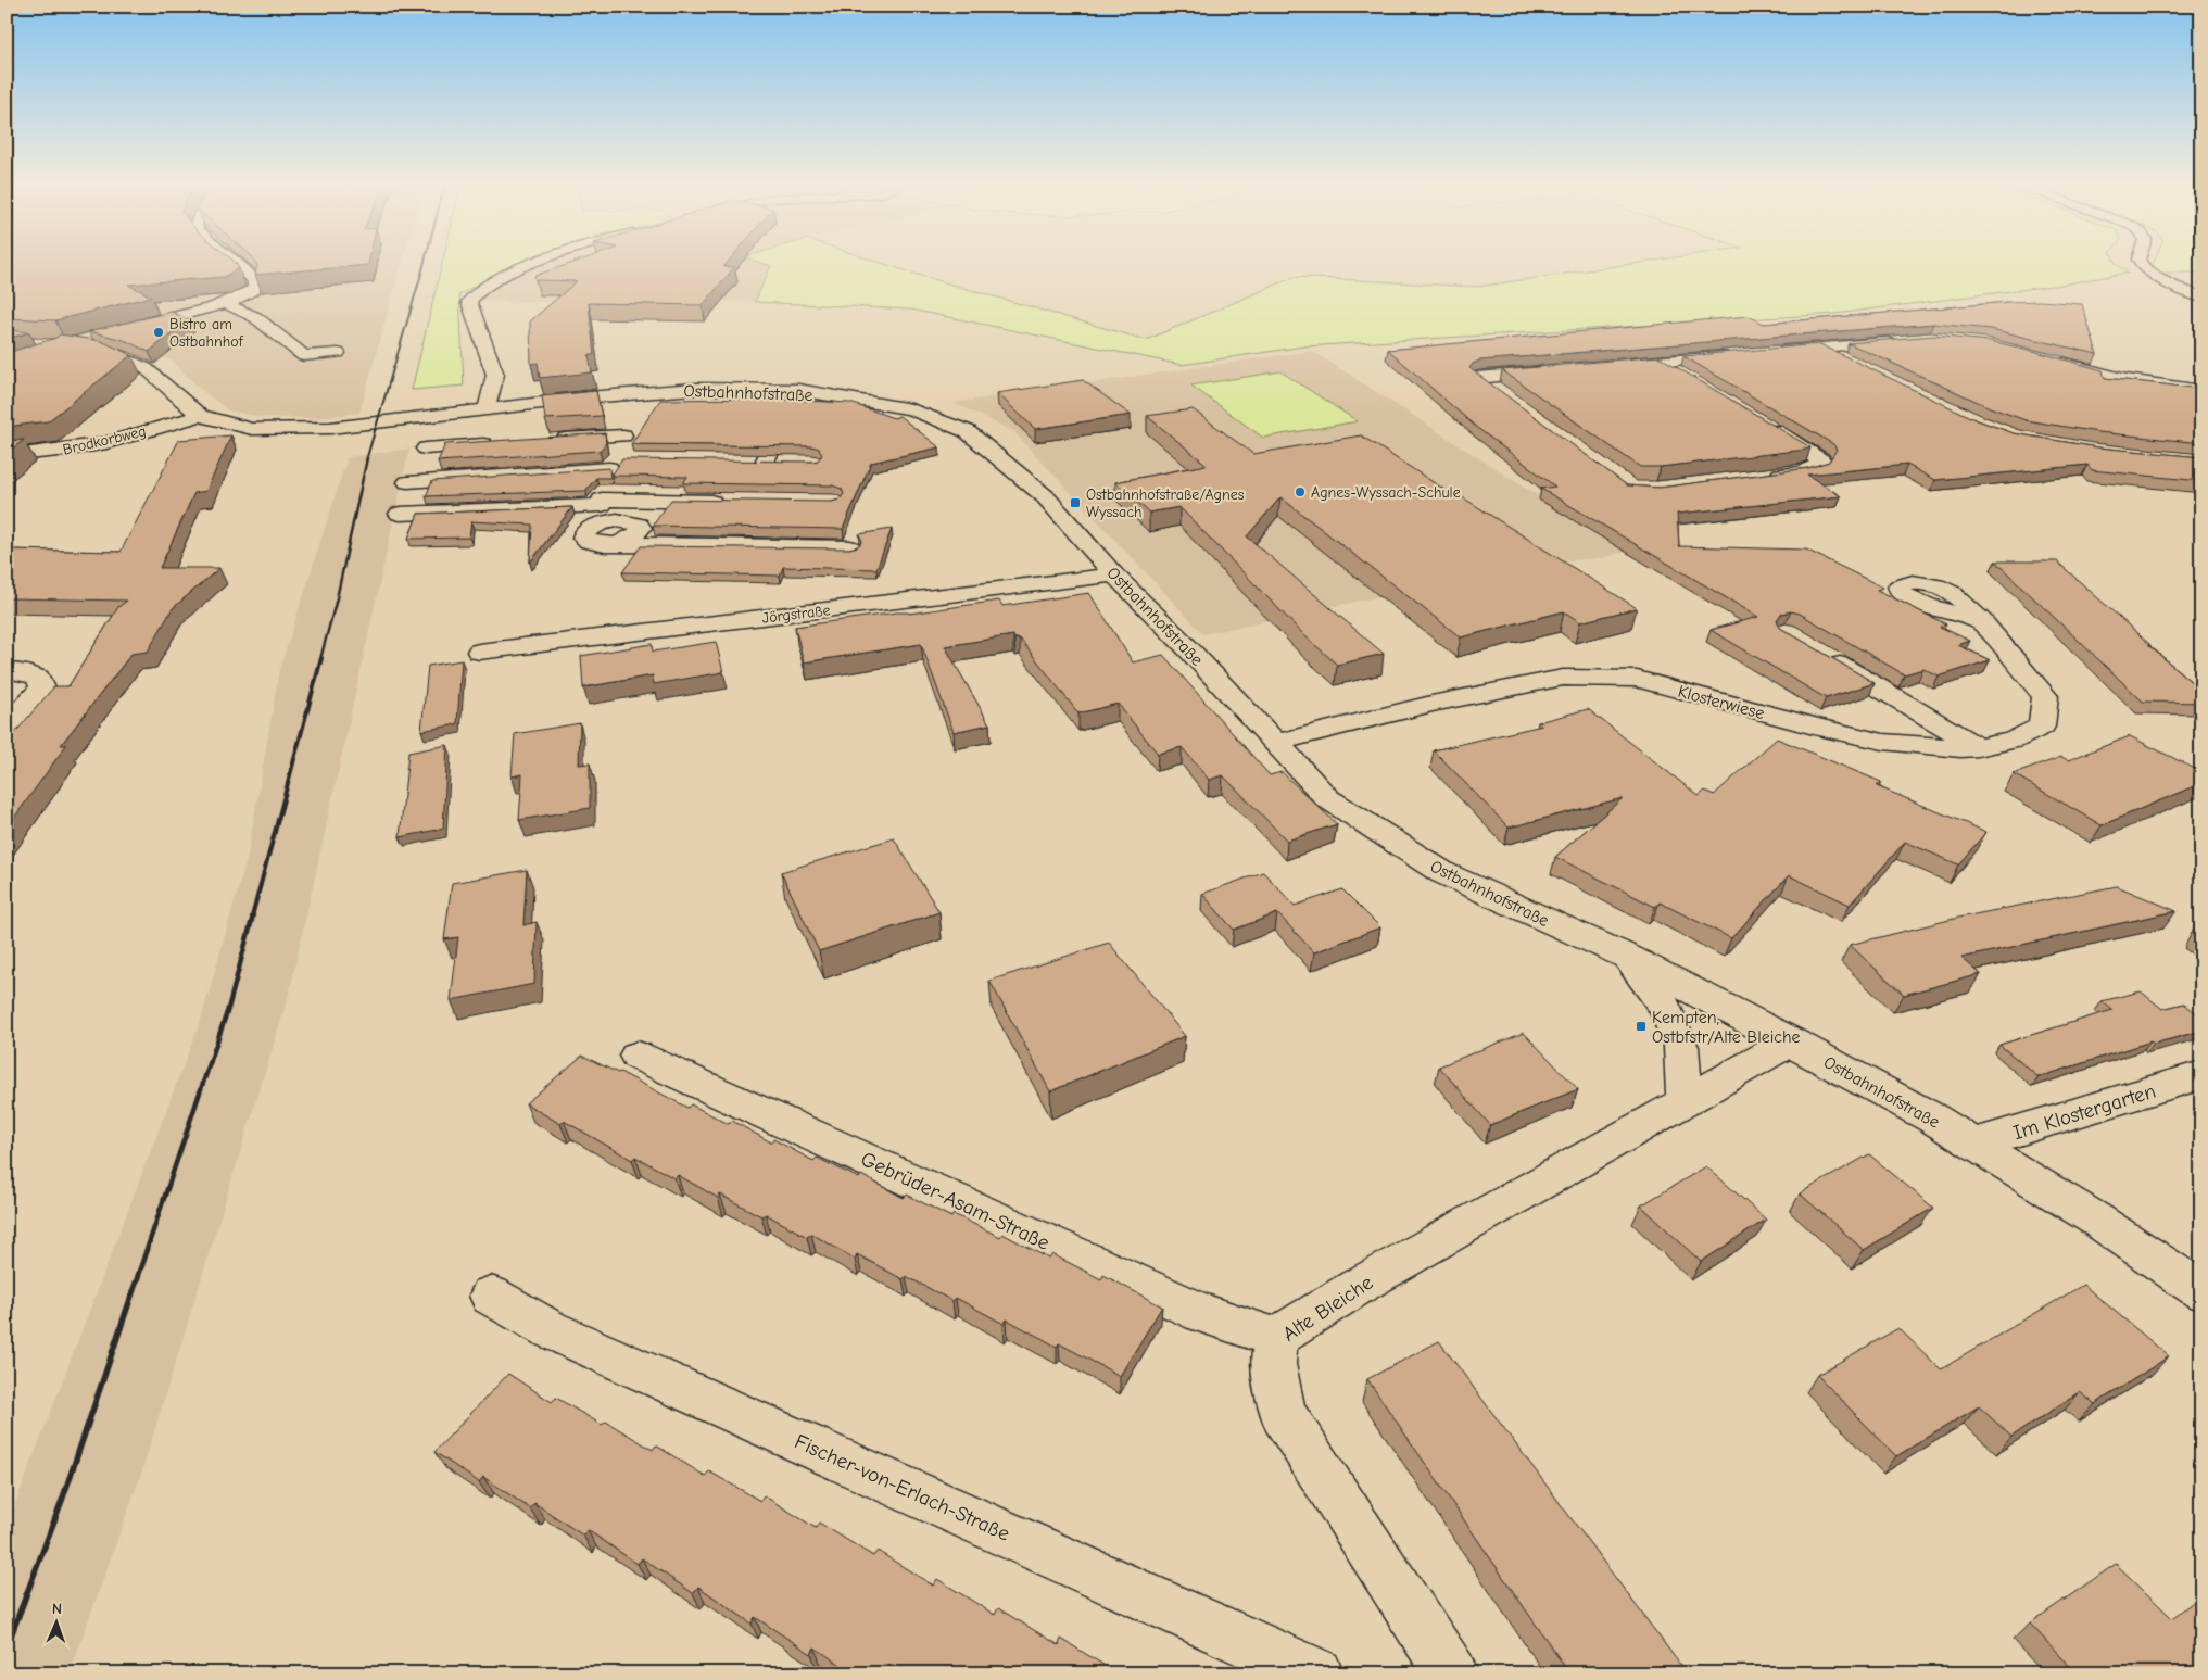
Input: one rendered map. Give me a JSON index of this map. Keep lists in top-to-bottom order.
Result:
{
  "streets": {
    "street": [
      "Ostbahnhofstraße",
      "Brodkorbweg",
      "Jörgstraße",
      "Klosterwiese",
      "Im Klostergarten",
      "Gebrüder-Asam-Straße",
      "Alte Bleiche",
      "Fischer-von-Erlach-Straße"
    ]
  },
  "crossings": [
    ["Ostbahnhofstraße", "Brodkorbweg"],
    ["Ostbahnhofstraße", "Jörgstraße"],
    ["Ostbahnhofstraße", "Klosterwiese"],
    ["Ostbahnhofstraße", "Im Klostergarten"],
    ["Ostbahnhofstraße", "Alte Bleiche"],
    ["Gebrüder-Asam-Straße", "Alte Bleiche"]
  ],
  "places": {
    "other": ["Bistro am Ostbahnhof", "Agnes-Wyssach-Schule"],
    "transit": ["Ostbahnhofstraße/Agnes Wyssach", "Kempten, Ostbfstr/Alte Bleiche"]
  },
  "north": "top"
}
